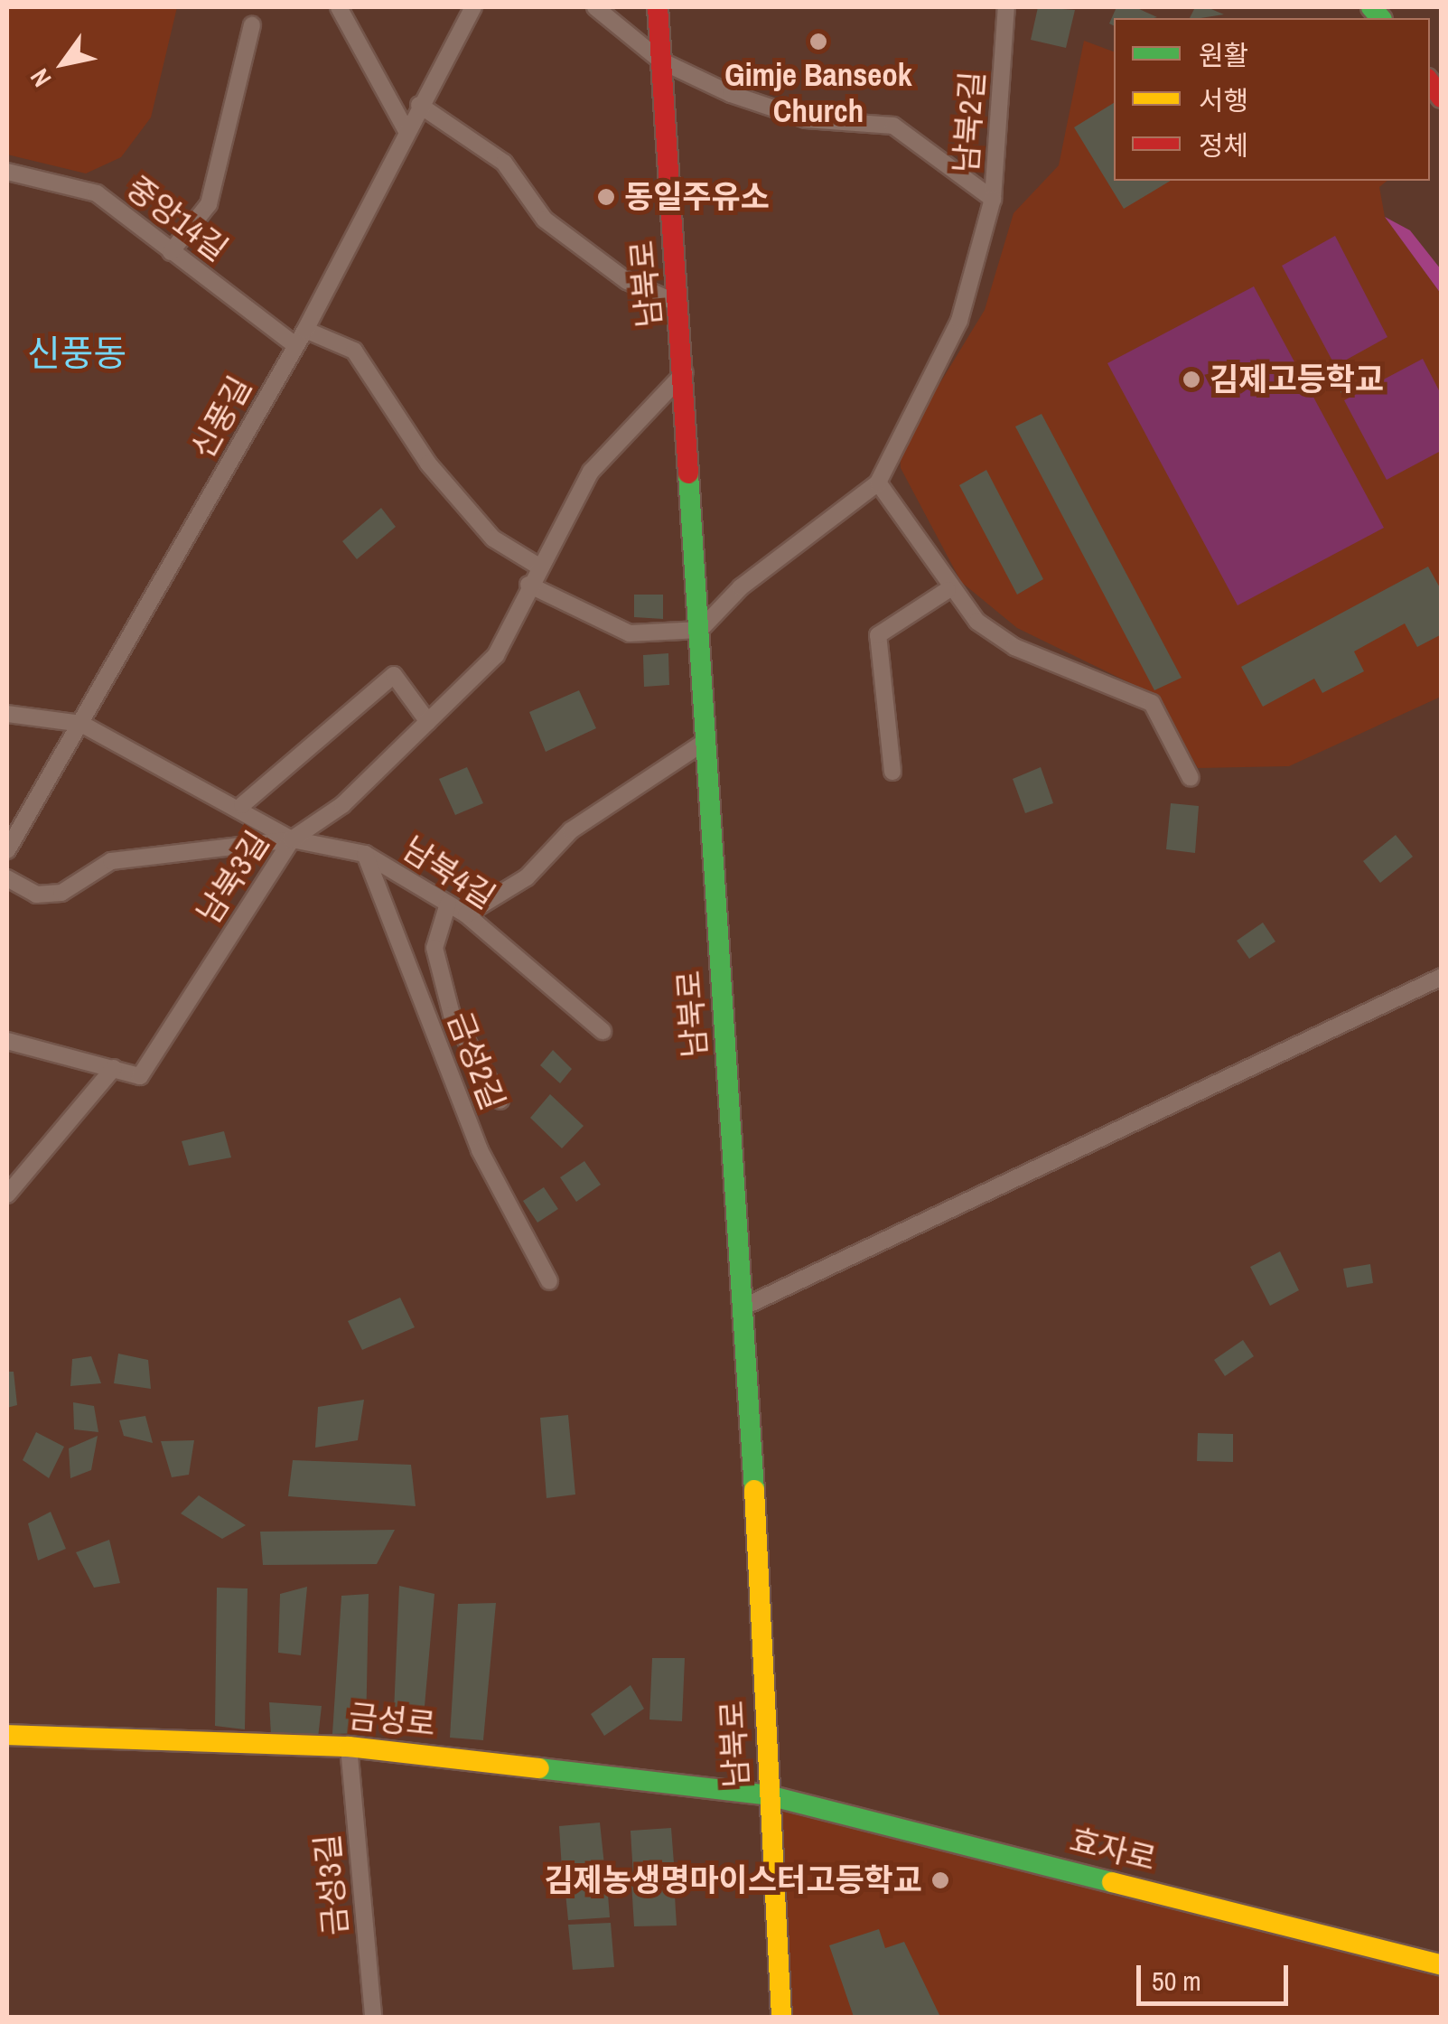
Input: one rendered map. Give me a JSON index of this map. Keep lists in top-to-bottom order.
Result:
{
  "streets": {
    "main road": ["남북로", "금성로", "효자로"],
    "street": [
      "남북2길",
      "중앙14길",
      "신풍길",
      "남북4길",
      "남북3길",
      "금성2길",
      "금성3길"
    ]
  },
  "crossings": [
    ["남북2길", "남북로"],
    ["중앙14길", "신풍길"],
    ["남북로", "남북3길"],
    ["남북로", "금성로"],
    ["남북로", "효자로"],
    ["신풍길", "남북4길"],
    ["남북4길", "남북3길"],
    ["남북4길", "금성2길"],
    ["금성로", "효자로"],
    ["금성로", "금성3길"]
  ],
  "districts": ["신풍동"],
  "places": [
    "Gimje Banseok Church",
    "동일주유소",
    "김제고등학교",
    "김제농생명마이스터고등학교"
  ],
  "legend": ["원활", "서행", "정체"],
  "scale_bar": "50 m",
  "north": "bottom left"
}
